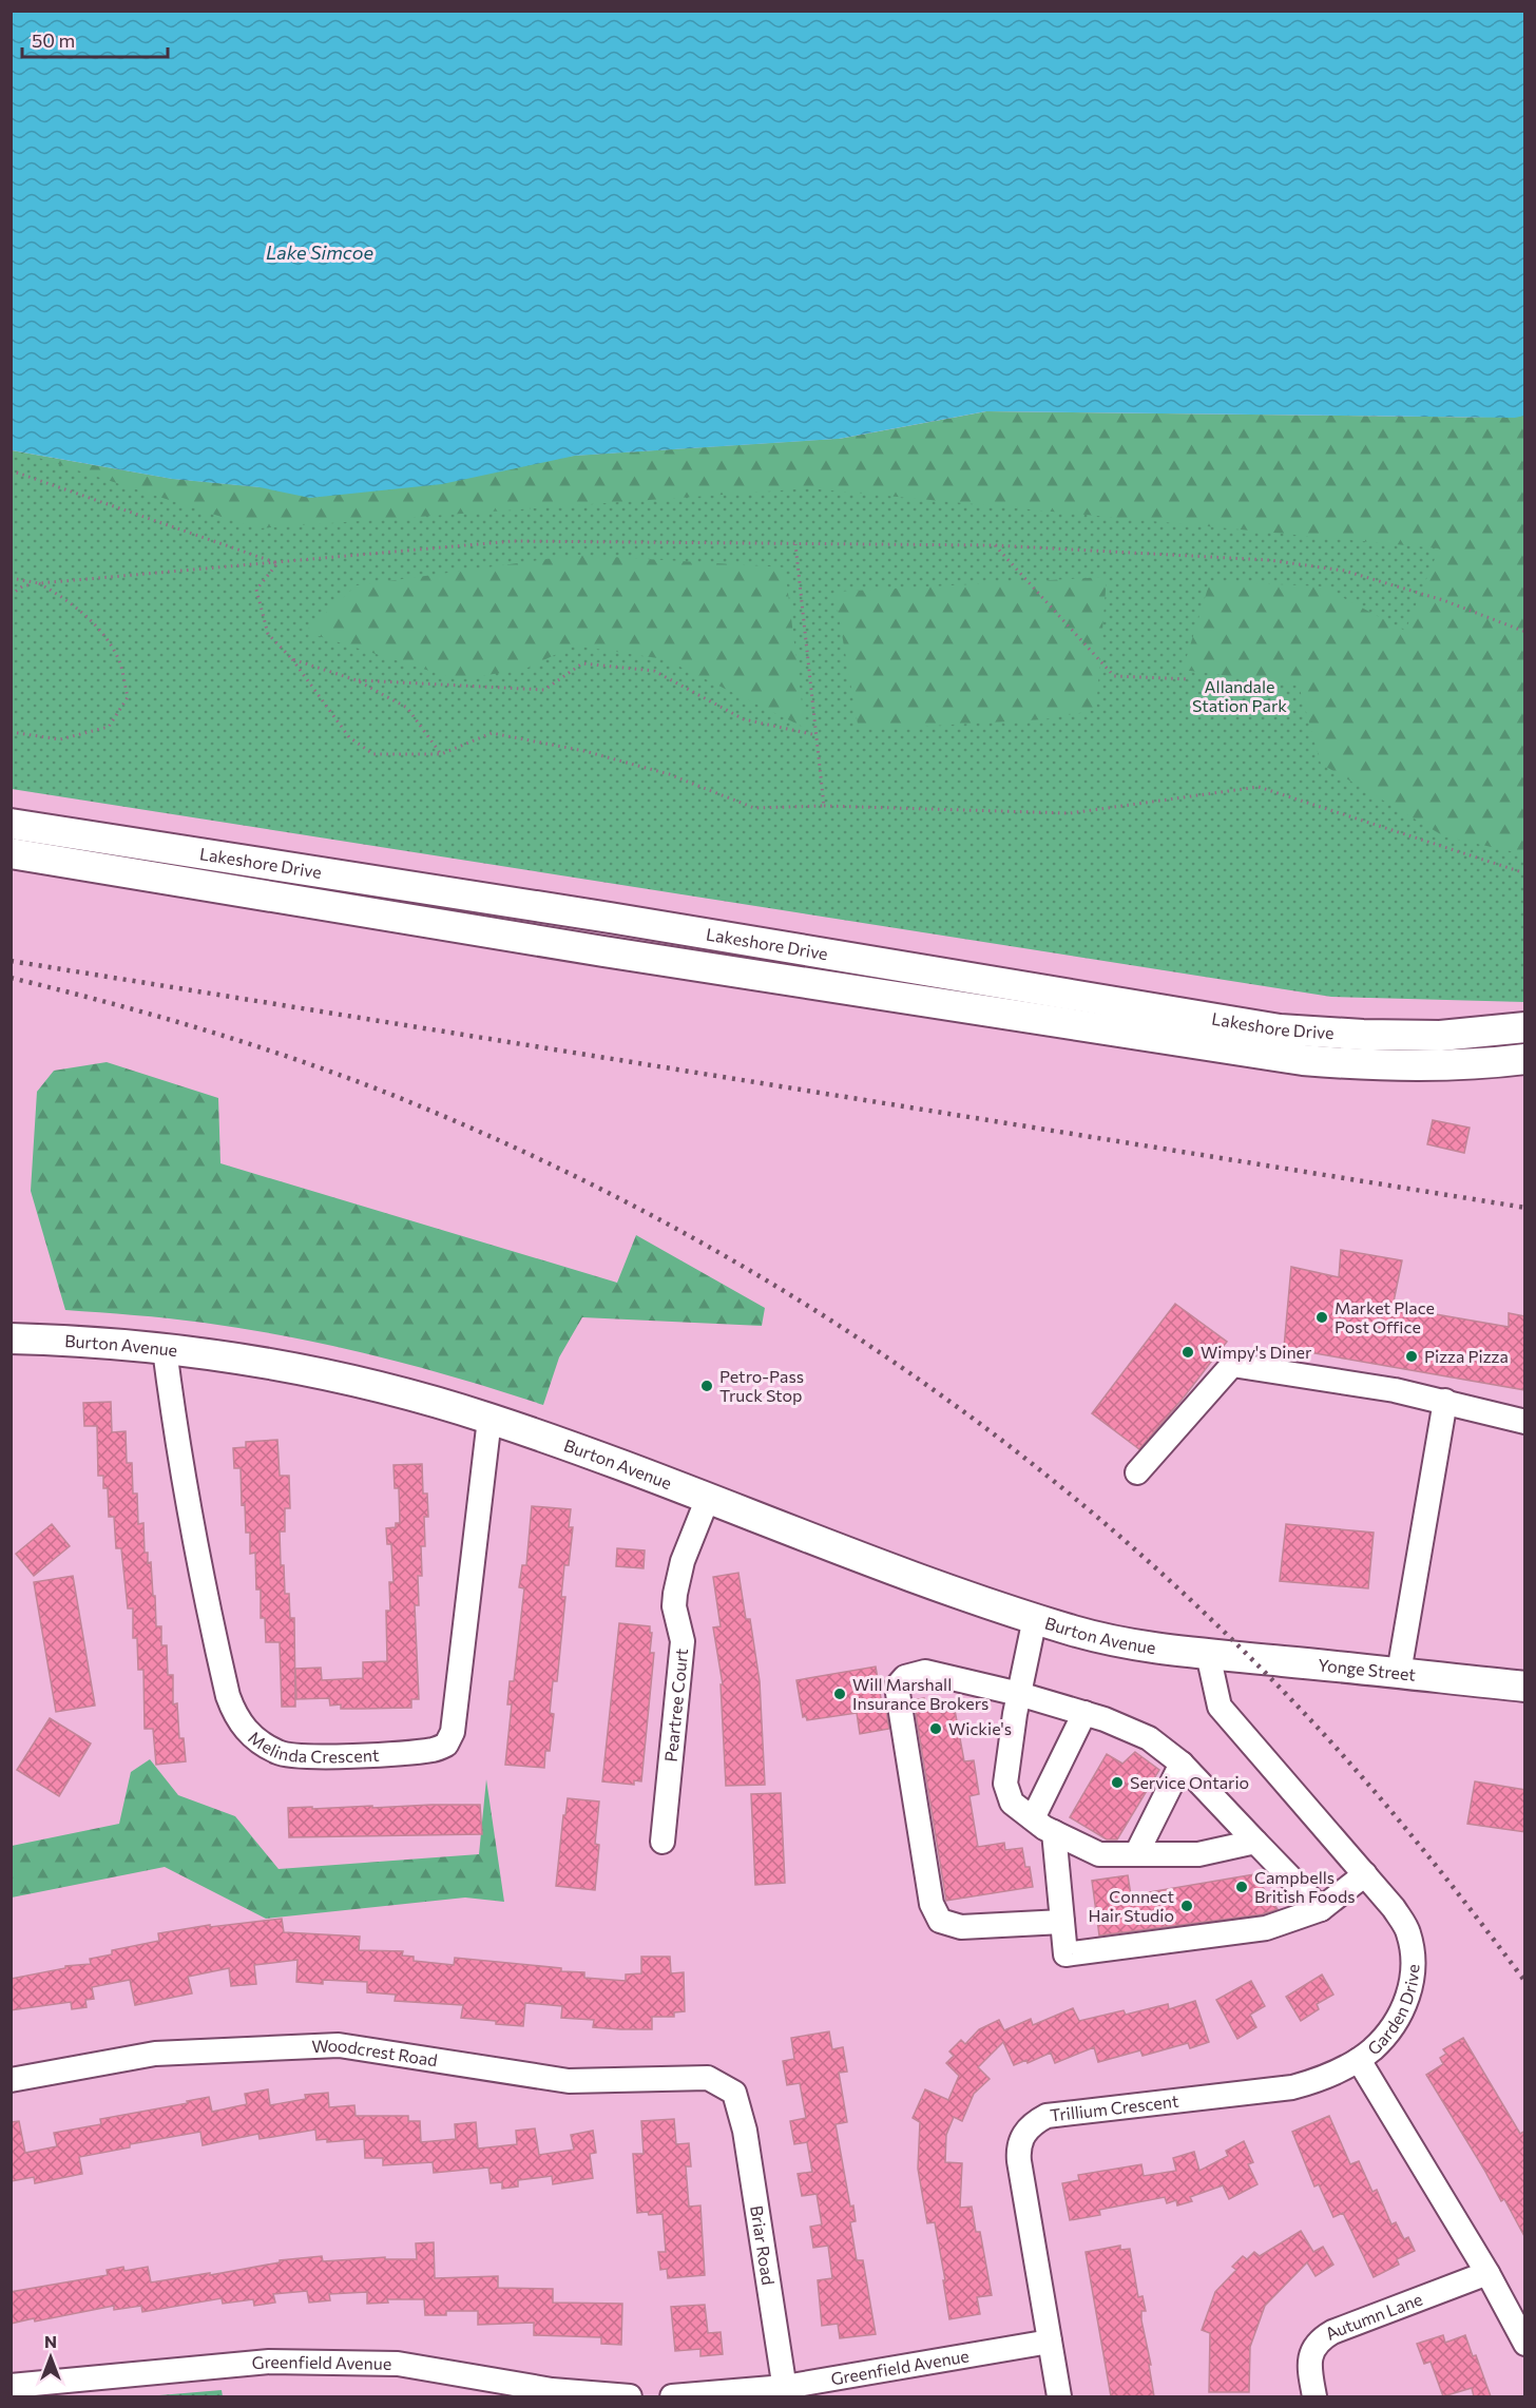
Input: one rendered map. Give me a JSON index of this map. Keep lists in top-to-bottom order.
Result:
{
  "streets": {
    "main road": ["Lakeshore Drive", "Burton Avenue", "Yonge Street"],
    "street": [
      "Peartree Court",
      "Melinda Crescent",
      "Garden Drive",
      "Woodcrest Road",
      "Trillium Crescent",
      "Briar Road",
      "Autumn Lane",
      "Greenfield Avenue"
    ]
  },
  "crossings": [
    ["Burton Avenue", "Yonge Street"],
    ["Burton Avenue", "Peartree Court"],
    ["Burton Avenue", "Melinda Crescent"],
    ["Burton Avenue", "Garden Drive"],
    ["Yonge Street", "Garden Drive"],
    ["Garden Drive", "Trillium Crescent"],
    ["Garden Drive", "Autumn Lane"],
    ["Woodcrest Road", "Briar Road"],
    ["Trillium Crescent", "Greenfield Avenue"],
    ["Briar Road", "Greenfield Avenue"]
  ],
  "water": ["Lake Simcoe"],
  "parks": ["Allandale Station Park"],
  "places": [
    "Market Place Post Office",
    "Wimpy's Diner",
    "Pizza Pizza",
    "Petro-Pass Truck Stop",
    "Will Marshall Insurance Brokers",
    "Wickie's",
    "Service Ontario",
    "Campbells British Foods",
    "Connect Hair Studio"
  ],
  "scale_bar": "50 m",
  "north": "top"
}
